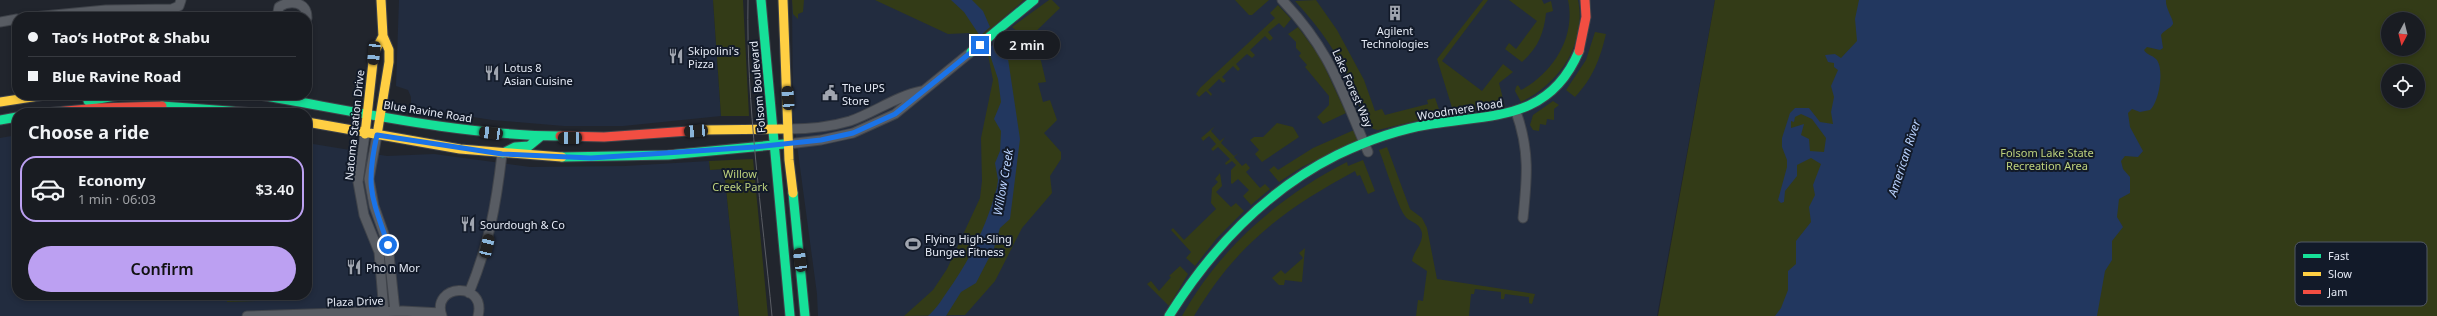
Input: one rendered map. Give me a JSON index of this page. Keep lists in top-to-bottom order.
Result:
{
  "streets": {
    "main road": [
      "Folsom Boulevard",
      "Woodmere Road",
      "Blue Ravine Road",
      "Natoma Station Drive"
    ],
    "street": ["Lake Forest Way", "Plaza Drive"]
  },
  "crossings": [
    ["Folsom Boulevard", "Blue Ravine Road"],
    ["Lake Forest Way", "Woodmere Road"],
    ["Blue Ravine Road", "Natoma Station Drive"],
    ["Natoma Station Drive", "Plaza Drive"]
  ],
  "water": ["American River", "Willow Creek"],
  "parks": ["Folsom Lake State Recreation Area", "Willow Creek Park"],
  "places": {
    "building": ["Agilent Technologies"],
    "restaurant": [
      "Skipolini's Pizza",
      "Lotus 8 Asian Cuisine",
      "Sourdough & Co",
      "Pho n Mor"
    ],
    "public building": ["The UPS Store"],
    "sports": ["Flying High-Sling Bungee Fitness"]
  },
  "legend": ["Fast", "Slow", "Jam"],
  "north": "bottom",
  "page": {
    "banner": ["Tao‘s HotPot & Shabu", "Blue Ravine Road"],
    "bubble": "2 min",
    "heading": "Choose a ride",
    "list": [
      {
        "name": "Economy",
        "note": "1 min · 06:03",
        "value": "$3.40"
      }
    ],
    "buttons": "Confirm"
  }
}
